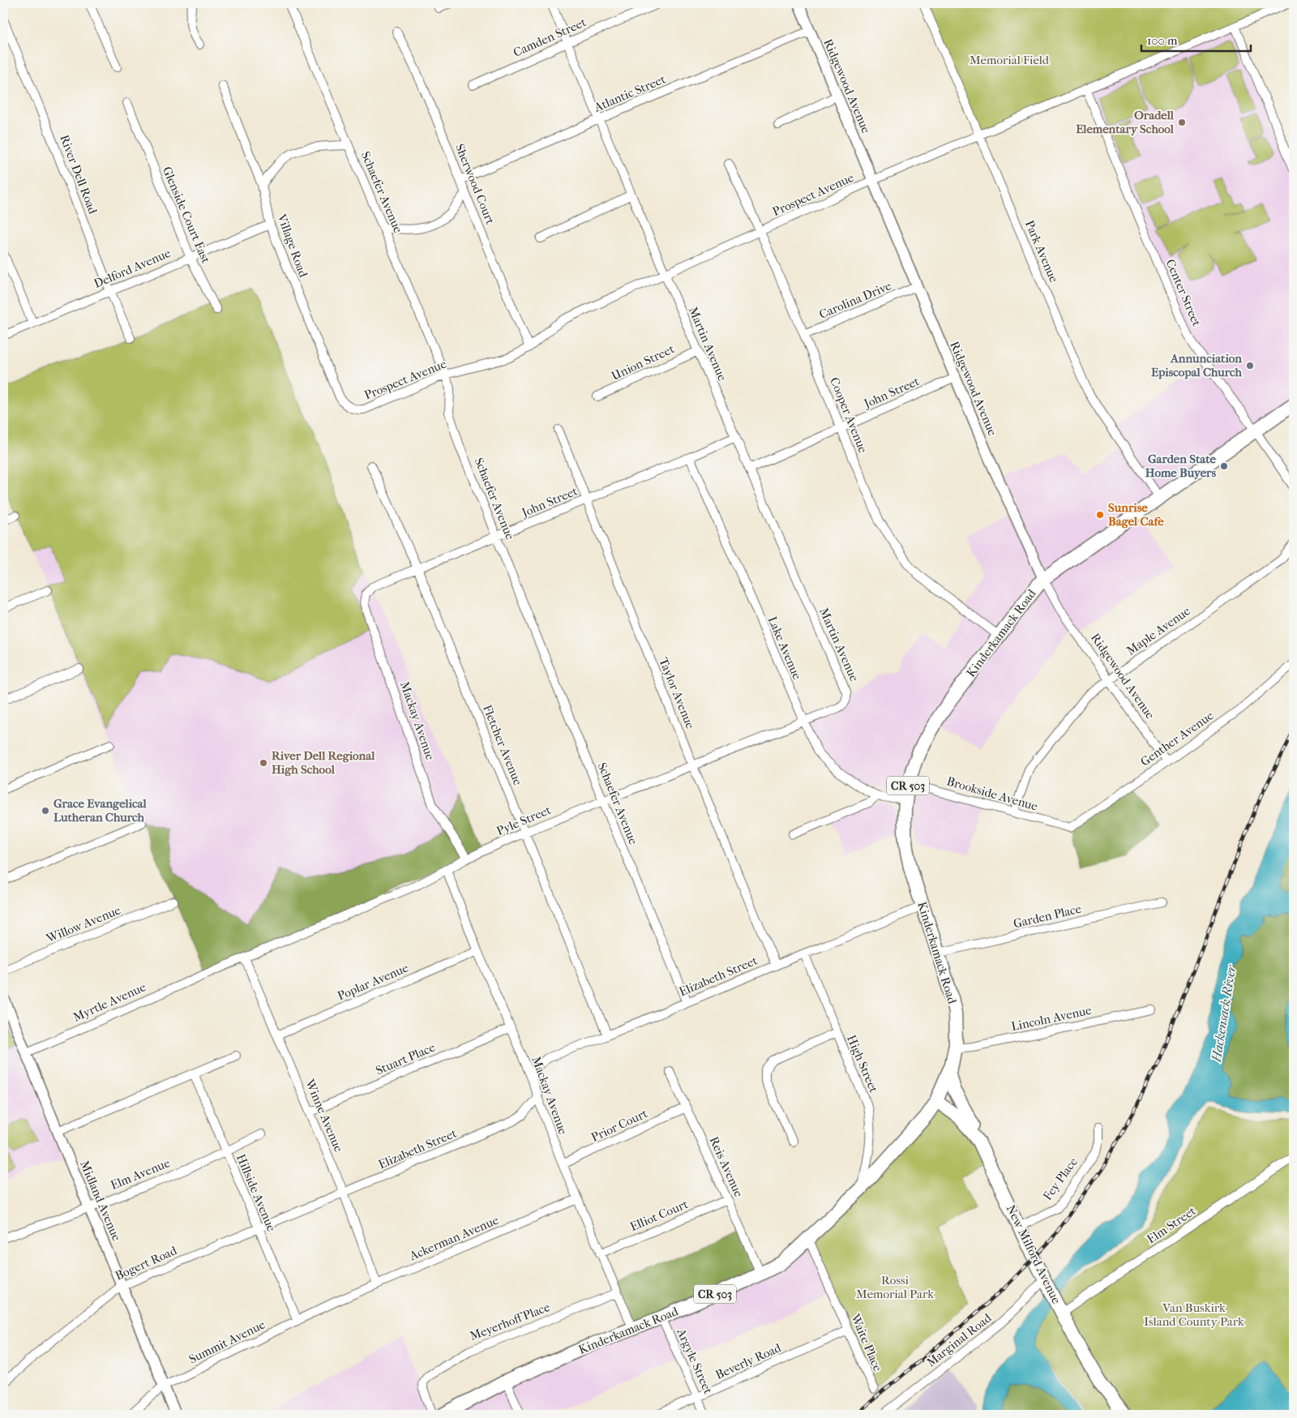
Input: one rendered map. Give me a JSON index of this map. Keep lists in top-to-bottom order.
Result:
{
  "streets": {
    "main road": ["Kinderkamack Road", "CR 503", "New Milford Avenue"],
    "street": [
      "Camden Street",
      "Ridgewood Avenue",
      "Atlantic Street",
      "River Dell Road",
      "Sherwood Court",
      "Schaefer Avenue",
      "Prospect Avenue",
      "Glenside Court East",
      "Village Road",
      "Park Avenue",
      "Delford Avenue",
      "Center Street",
      "Carolina Drive",
      "Martin Avenue",
      "Union Street",
      "John Street",
      "Cooper Avenue",
      "Maple Avenue",
      "Lake Avenue",
      "Taylor Avenue",
      "Mackay Avenue",
      "Genther Avenue",
      "Fletcher Avenue",
      "Brookside Avenue",
      "Pyle Street",
      "Garden Place",
      "Willow Avenue",
      "Elizabeth Street",
      "Poplar Avenue",
      "Myrtle Avenue",
      "Lincoln Avenue",
      "Stuart Place",
      "High Street",
      "Winne Avenue",
      "Prior Court",
      "Reis Avenue",
      "Elm Avenue",
      "Fey Place",
      "Hillside Avenue",
      "Midland Avenue",
      "Elliot Court",
      "Elm Street",
      "Ackerman Avenue",
      "Bogert Road",
      "Meyerhoff Place",
      "Marginal Road",
      "Summit Avenue",
      "Waite Place",
      "Argyle Street",
      "Beverly Road"
    ]
  },
  "crossings": [
    ["Camden Street", "Martin Avenue"],
    ["Ridgewood Avenue", "Atlantic Street"],
    ["Ridgewood Avenue", "Prospect Avenue"],
    ["Ridgewood Avenue", "Carolina Drive"],
    ["Ridgewood Avenue", "John Street"],
    ["Ridgewood Avenue", "Maple Avenue"],
    ["Ridgewood Avenue", "Kinderkamack Road"],
    ["Ridgewood Avenue", "Genther Avenue"],
    ["Atlantic Street", "Sherwood Court"],
    ["Atlantic Street", "Martin Avenue"],
    ["River Dell Road", "Delford Avenue"],
    ["Sherwood Court", "Prospect Avenue"],
    ["Schaefer Avenue", "Prospect Avenue"],
    ["Schaefer Avenue", "John Street"],
    ["Schaefer Avenue", "Pyle Street"],
    ["Schaefer Avenue", "Elizabeth Street"],
    ["Prospect Avenue", "Village Road"],
    ["Prospect Avenue", "Park Avenue"],
    ["Prospect Avenue", "Center Street"],
    ["Prospect Avenue", "Martin Avenue"],
    ["Prospect Avenue", "Cooper Avenue"],
    ["Glenside Court East", "Delford Avenue"],
    ["Village Road", "Delford Avenue"],
    ["Park Avenue", "Kinderkamack Road"],
    ["Center Street", "Kinderkamack Road"],
    ["Carolina Drive", "Cooper Avenue"],
    ["Martin Avenue", "Union Street"],
    ["Martin Avenue", "John Street"],
    ["Martin Avenue", "Pyle Street"],
    ["John Street", "Cooper Avenue"],
    ["John Street", "Lake Avenue"],
    ["John Street", "Taylor Avenue"],
    ["John Street", "Mackay Avenue"],
    ["John Street", "Fletcher Avenue"],
    ["Cooper Avenue", "Kinderkamack Road"],
    ["Maple Avenue", "Brookside Avenue"],
    ["Kinderkamack Road", "Lake Avenue"],
    ["Kinderkamack Road", "Mackay Avenue"],
    ["Kinderkamack Road", "Brookside Avenue"],
    ["Kinderkamack Road", "Garden Place"],
    ["Kinderkamack Road", "Elizabeth Street"],
    ["Kinderkamack Road", "Lincoln Avenue"],
    ["Kinderkamack Road", "High Street"],
    ["Kinderkamack Road", "Reis Avenue"],
    ["Kinderkamack Road", "New Milford Avenue"],
    ["Kinderkamack Road", "Waite Place"],
    ["Kinderkamack Road", "Argyle Street"],
    ["Lake Avenue", "Pyle Street"],
    ["Taylor Avenue", "Pyle Street"],
    ["Taylor Avenue", "Elizabeth Street"],
    ["Mackay Avenue", "Pyle Street"],
    ["Mackay Avenue", "Elizabeth Street"],
    ["Mackay Avenue", "Poplar Avenue"],
    ["Mackay Avenue", "Stuart Place"],
    ["Mackay Avenue", "Prior Court"],
    ["Mackay Avenue", "Elliot Court"],
    ["Mackay Avenue", "Ackerman Avenue"],
    ["Mackay Avenue", "Meyerhoff Place"],
    ["Genther Avenue", "Brookside Avenue"],
    ["Fletcher Avenue", "Pyle Street"],
    ["Fletcher Avenue", "Elizabeth Street"],
    ["Pyle Street", "Myrtle Avenue"],
    ["Pyle Street", "Winne Avenue"],
    ["Elizabeth Street", "High Street"],
    ["Elizabeth Street", "Winne Avenue"],
    ["Elizabeth Street", "Bogert Road"],
    ["Poplar Avenue", "Winne Avenue"],
    ["Myrtle Avenue", "Midland Avenue"],
    ["Stuart Place", "Winne Avenue"],
    ["Winne Avenue", "Ackerman Avenue"],
    ["Prior Court", "Reis Avenue"],
    ["Reis Avenue", "Elliot Court"],
    ["Elm Avenue", "Hillside Avenue"],
    ["Elm Avenue", "Midland Avenue"],
    ["Fey Place", "New Milford Avenue"],
    ["Hillside Avenue", "Bogert Road"],
    ["Hillside Avenue", "Summit Avenue"],
    ["Midland Avenue", "Bogert Road"],
    ["Midland Avenue", "Summit Avenue"],
    ["Elm Street", "New Milford Avenue"],
    ["Ackerman Avenue", "Summit Avenue"],
    ["New Milford Avenue", "Marginal Road"],
    ["Waite Place", "Beverly Road"],
    ["Argyle Street", "Beverly Road"]
  ],
  "water": ["Hackensack River"],
  "parks": ["Memorial Field", "Rossi Memorial Park", "Van Buskirk Island County Park"],
  "places": [
    "Oradell Elementary School",
    "Annunciation Episcopal Church",
    "Garden State Home Buyers",
    "Sunrise Bagel Cafe",
    "River Dell Regional High School",
    "Grace Evangelical Lutheran Church"
  ],
  "scale_bar": "100 m"
}
